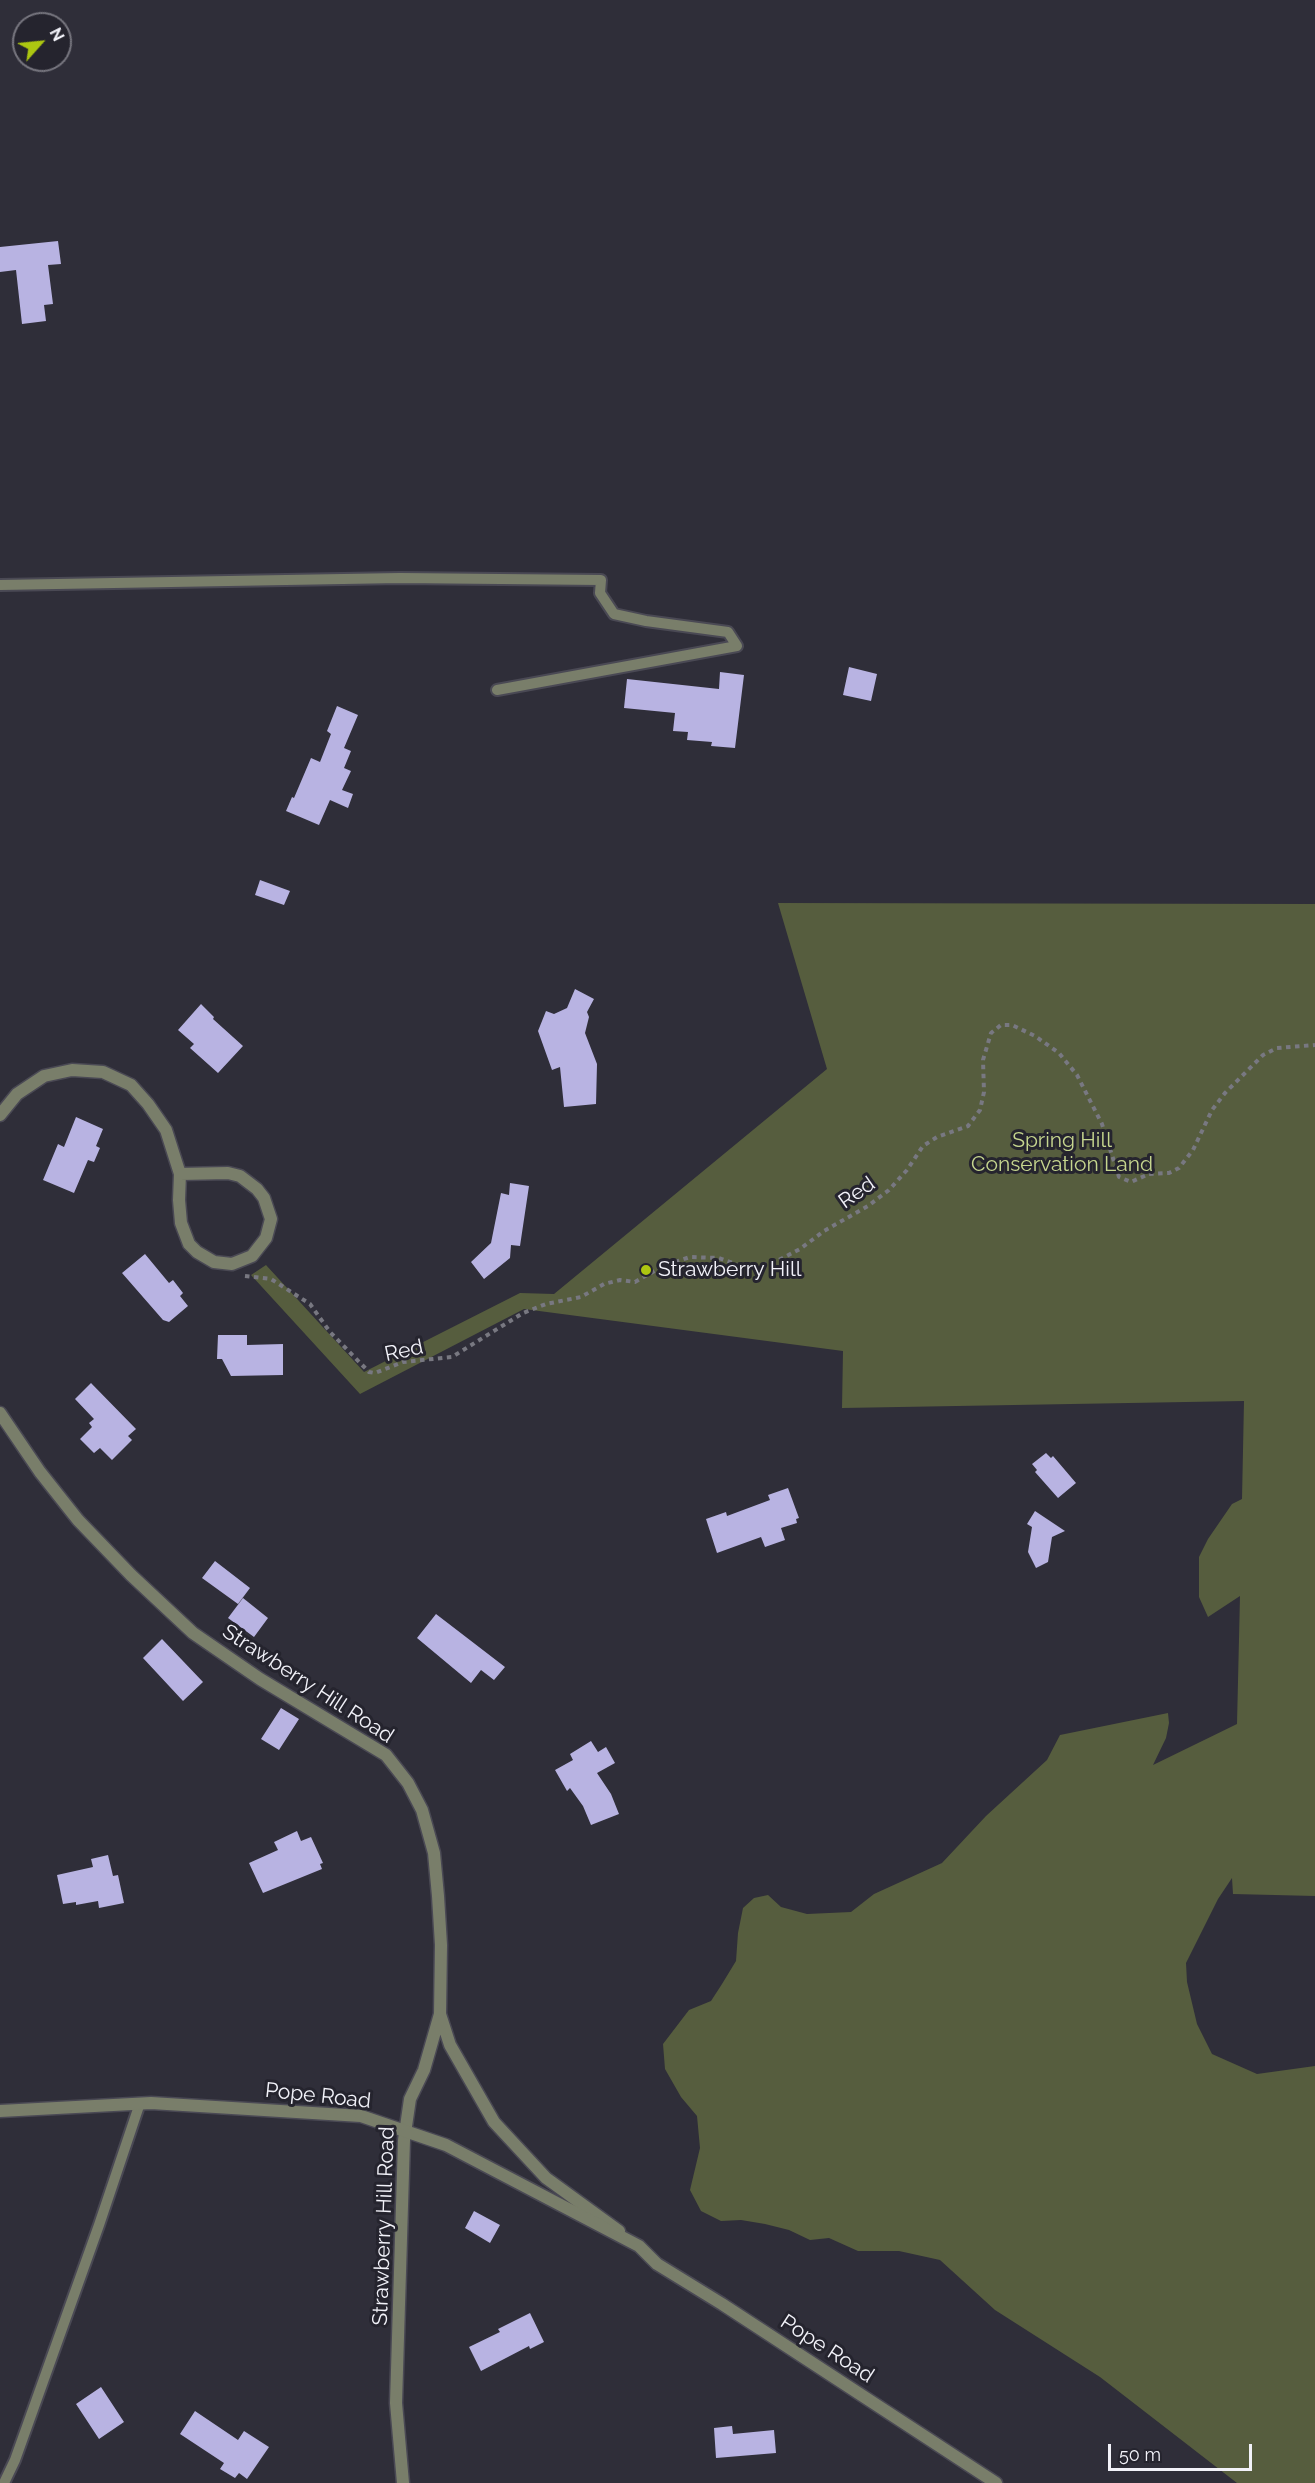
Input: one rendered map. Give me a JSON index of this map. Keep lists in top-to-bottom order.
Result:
{
  "streets": {
    "street": ["Strawberry Hill Road", "Pope Road"],
    "path": ["Red"]
  },
  "crossings": [
    ["Strawberry Hill Road", "Pope Road"]
  ],
  "parks": ["Spring Hill Conservation Land"],
  "places": ["Strawberry Hill"],
  "scale_bar": "50 m",
  "north": "top right"
}
